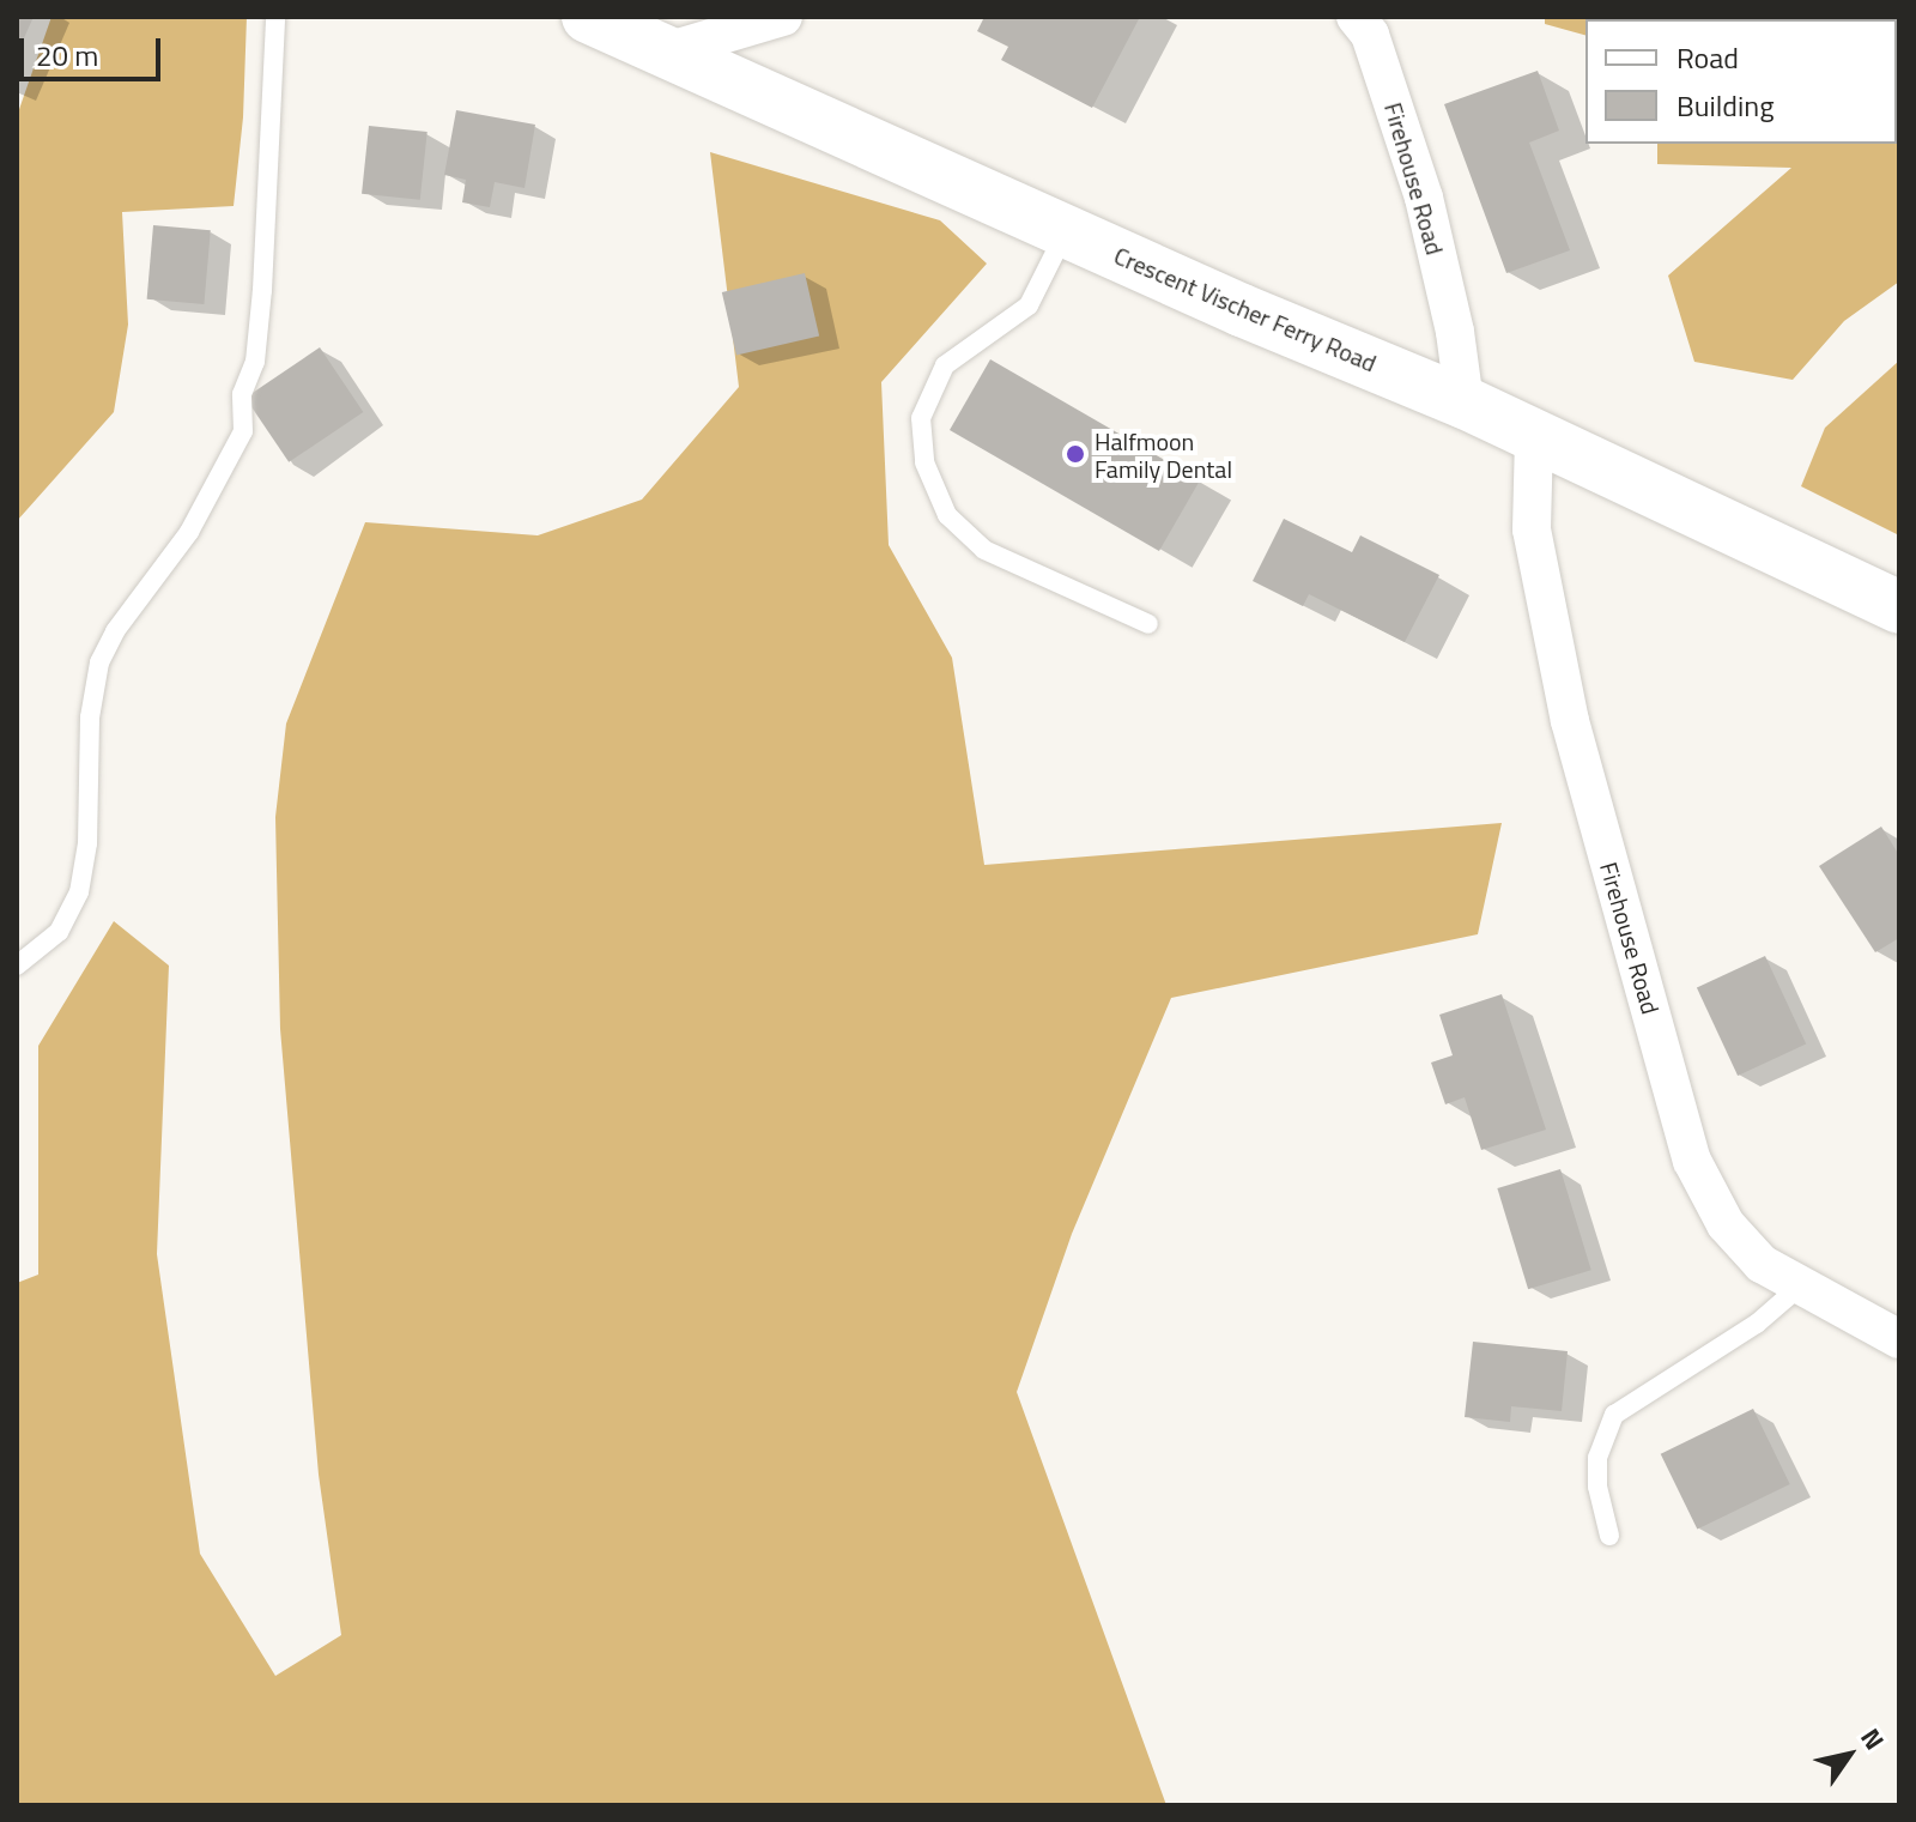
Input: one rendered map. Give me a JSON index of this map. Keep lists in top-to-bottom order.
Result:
{
  "streets": {
    "main road": ["Crescent Vischer Ferry Road"],
    "street": ["Firehouse Road"]
  },
  "crossings": [
    ["Firehouse Road", "Crescent Vischer Ferry Road"]
  ],
  "places": ["Halfmoon Family Dental"],
  "legend": ["Road", "Building"],
  "scale_bar": "20 m",
  "north": "top right"
}
